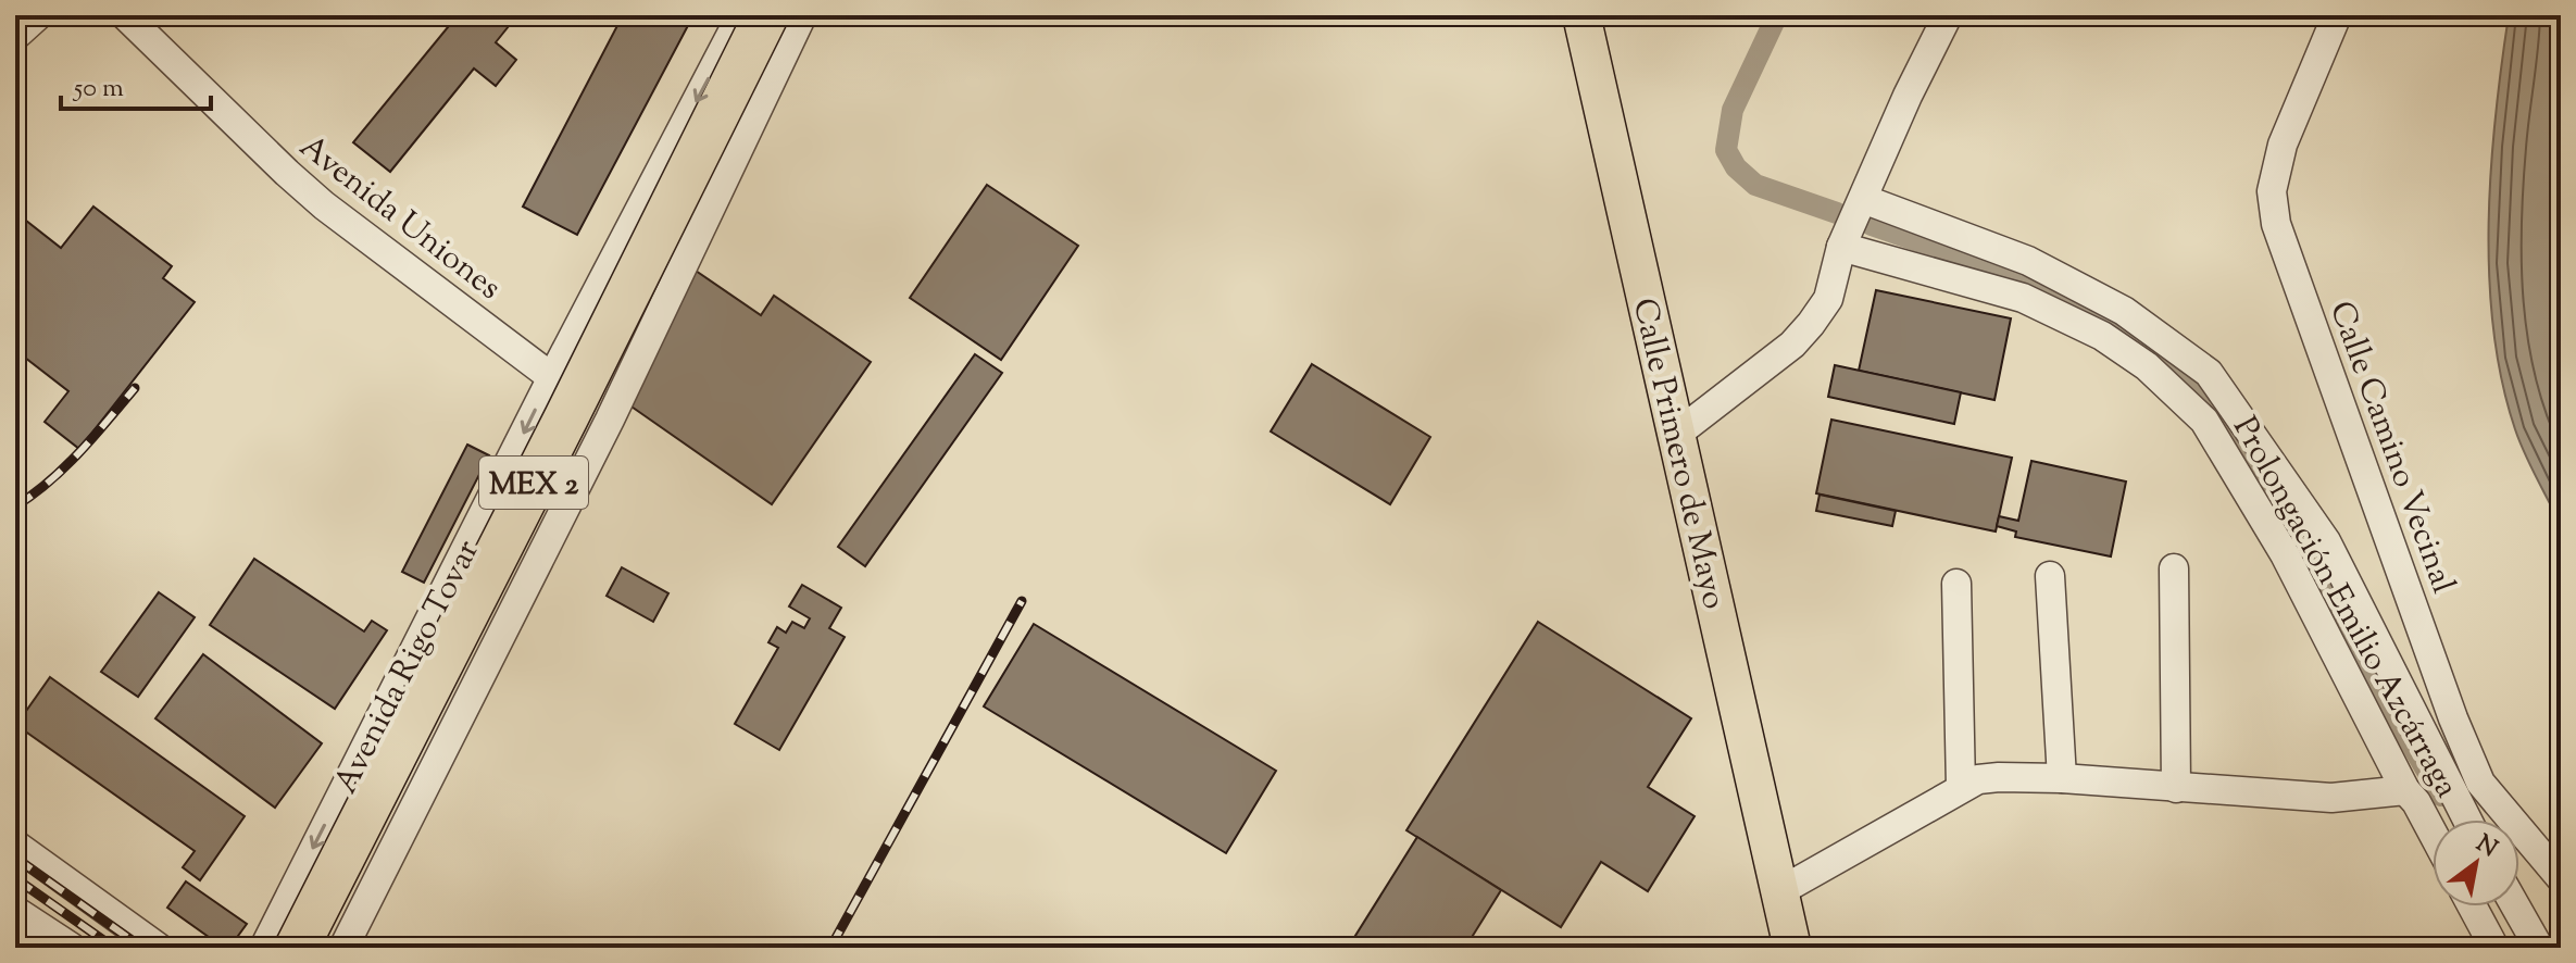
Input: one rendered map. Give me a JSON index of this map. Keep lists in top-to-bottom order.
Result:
{
  "streets": {
    "highway": ["MEX 2", "Avenida Rigo Tovar"],
    "main road": ["Calle Primero de Mayo"],
    "street": ["Avenida Uniones", "Calle Camino Vecinal", "Prolongación Emilio Azcárraga"]
  },
  "crossings": [
    ["Avenida Uniones", "Avenida Rigo Tovar"]
  ],
  "scale_bar": "50 m",
  "north": "top right"
}
